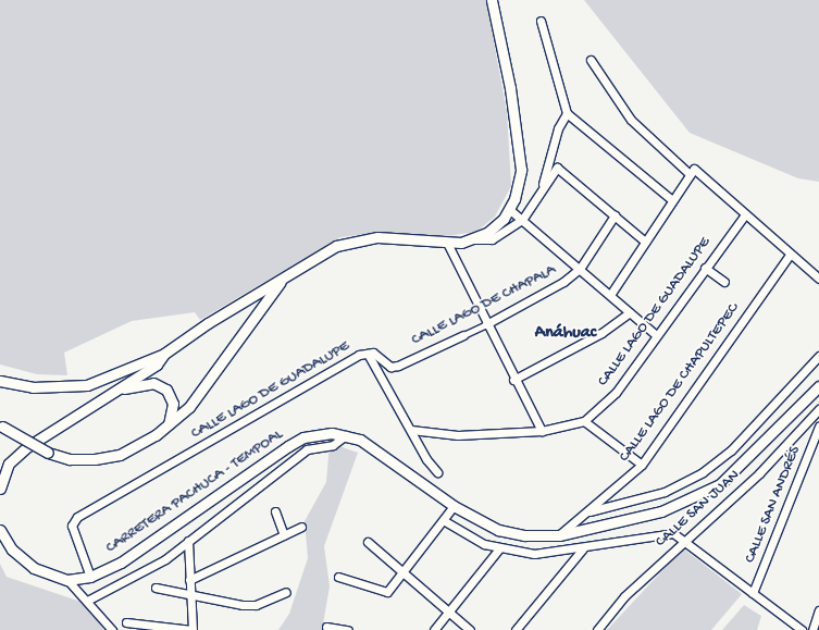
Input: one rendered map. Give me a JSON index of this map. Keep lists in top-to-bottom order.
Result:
{
  "streets": {
    "main road": ["CARRETERA PACHUCA - TEMPOAL"],
    "street": [
      "CALLE LAGO DE CHAPALA",
      "CALLE LAGO DE GUADALUPE",
      "CALLE LAGO DE CHAPULTEPEC",
      "CALLE SAN ANDRÉS",
      "CALLE SAN JUAN"
    ]
  },
  "crossings": [
    ["CALLE LAGO DE CHAPALA", "CALLE LAGO DE GUADALUPE"],
    ["CALLE LAGO DE GUADALUPE", "CARRETERA PACHUCA - TEMPOAL"],
    ["CALLE LAGO DE CHAPULTEPEC", "CARRETERA PACHUCA - TEMPOAL"]
  ],
  "districts": ["Anáhuac"]
}
